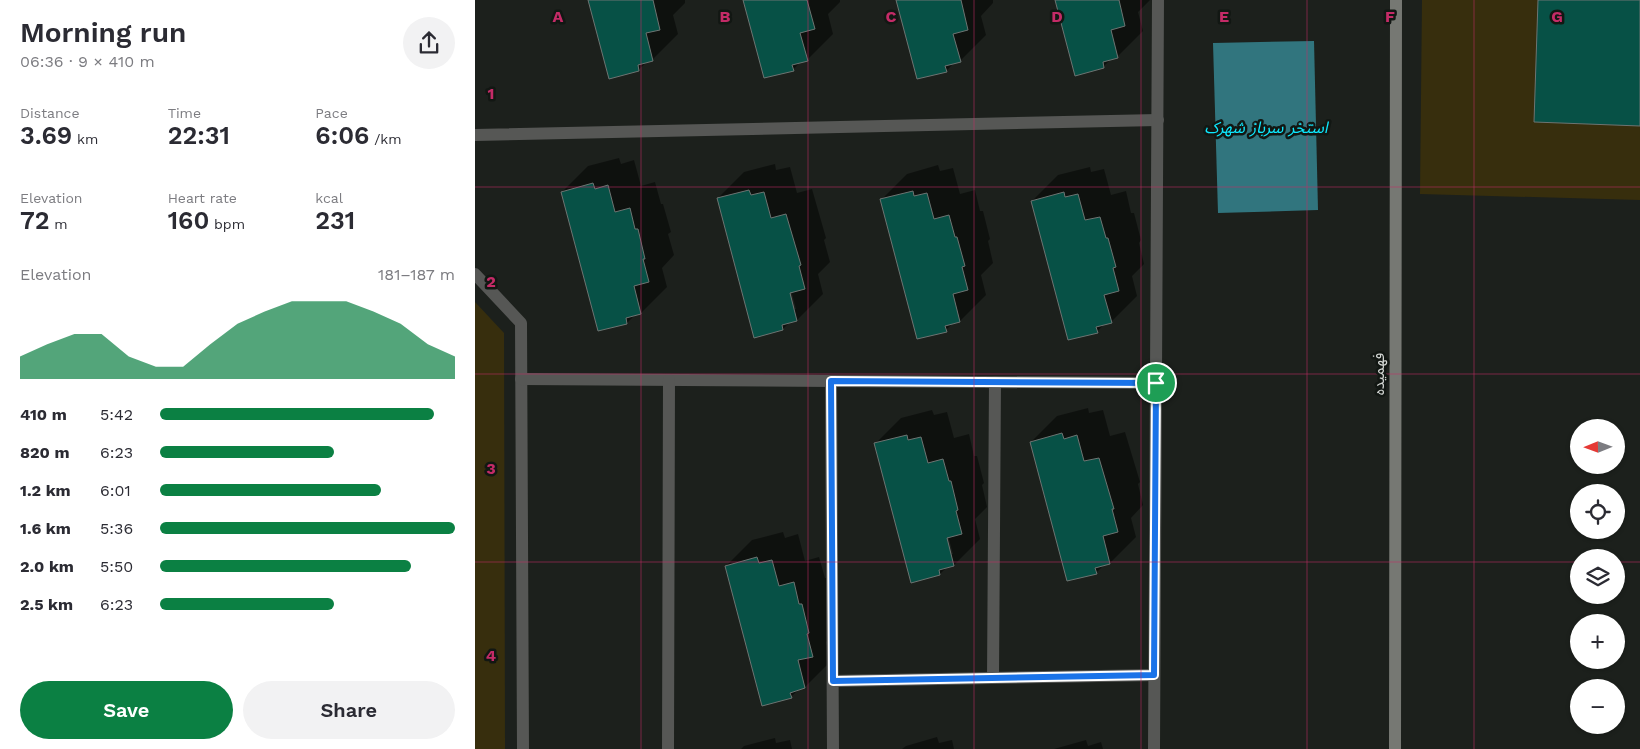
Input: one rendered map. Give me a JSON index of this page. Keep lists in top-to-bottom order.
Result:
{
  "streets": {
    "main road": ["فهمیده"]
  },
  "water": ["استخر سرباز شهرک"],
  "north": "left",
  "page": {
    "heading": ["Morning run", "06:36 · 9 × 410 m"],
    "stats": [
      ["Distance", "3.69 km"],
      ["Time", "22:31"],
      ["Pace", "6:06 /km"],
      ["Elevation", "72 m"],
      ["Heart rate", "160 bpm"],
      ["kcal", "231"]
    ],
    "chart": ["Elevation", "181–187 m"],
    "list": [
      {
        "name": "410 m",
        "note": "5:42"
      },
      {
        "name": "820 m",
        "note": "6:23"
      },
      {
        "name": "1.2 km",
        "note": "6:01"
      },
      {
        "name": "1.6 km",
        "note": "5:36"
      },
      {
        "name": "2.0 km",
        "note": "5:50"
      },
      {
        "name": "2.5 km",
        "note": "6:23"
      }
    ],
    "map_buttons": ["+", "−"],
    "buttons": ["Save", "Share"]
  },
  "grid": {
    "columns": [
      "A",
      "B",
      "C",
      "D",
      "E",
      "F",
      "G"
    ],
    "rows": [
      "1",
      "2",
      "3",
      "4"
    ]
  }
}
